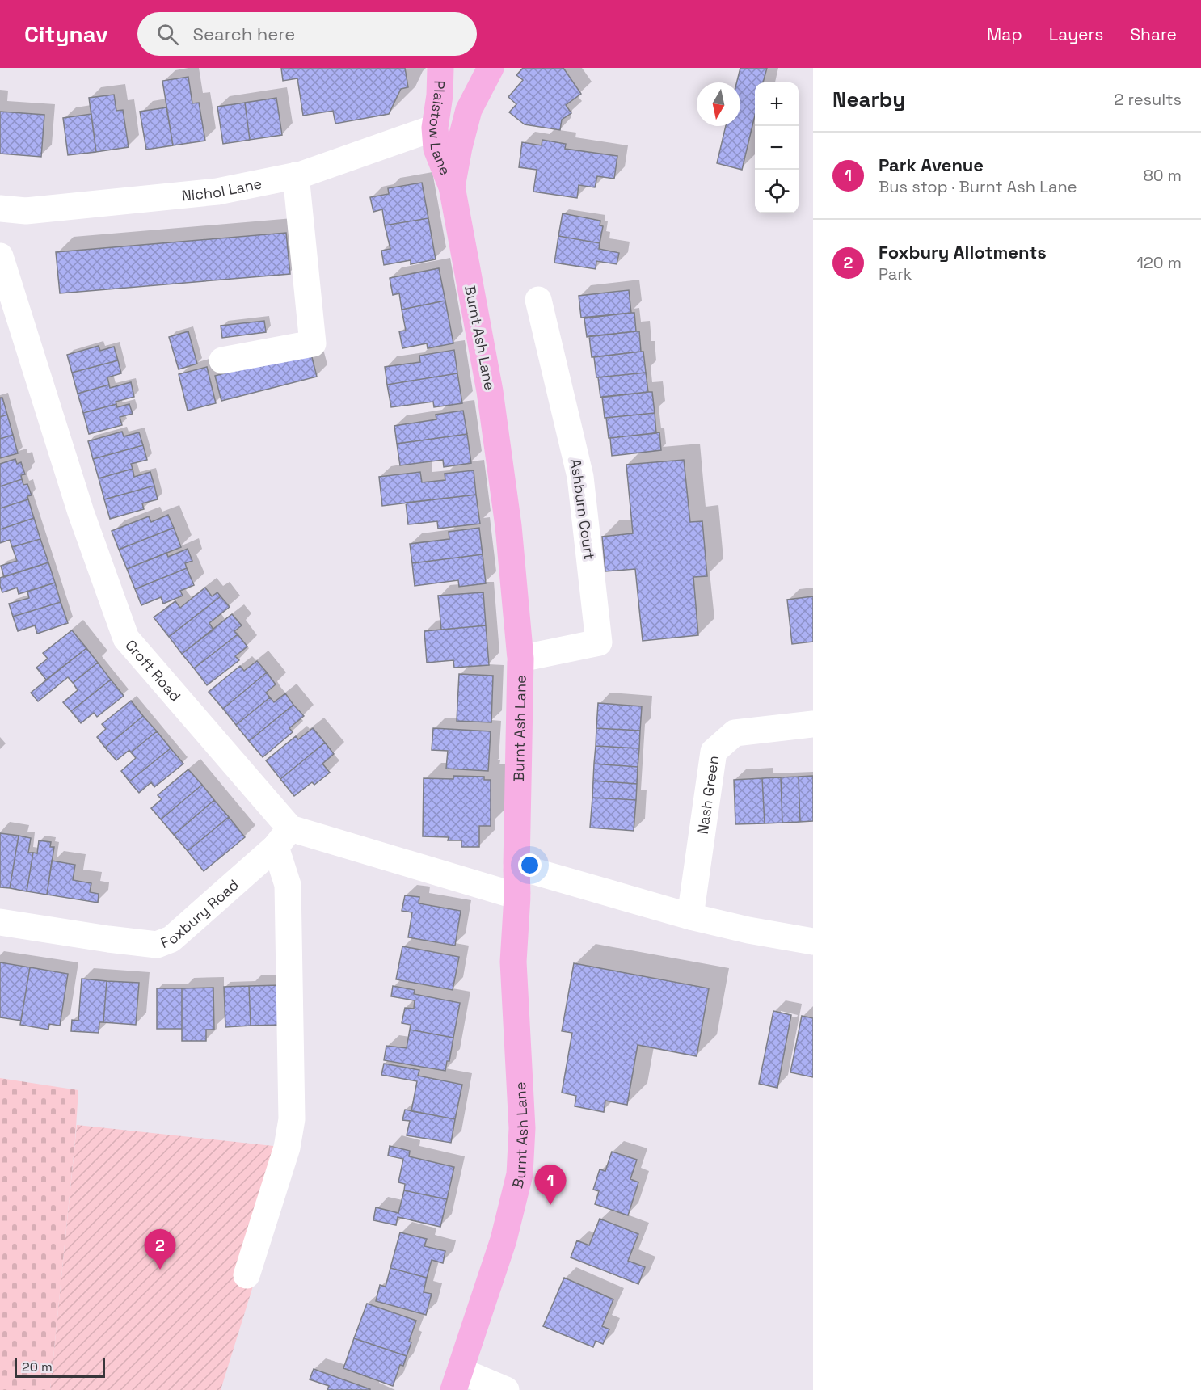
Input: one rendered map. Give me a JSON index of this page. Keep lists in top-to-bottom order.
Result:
{
  "streets": {
    "main road": ["Plaistow Lane", "Burnt Ash Lane"],
    "street": [
      "Nichol Lane",
      "Ashburn Court",
      "Croft Road",
      "Nash Green",
      "Foxbury Road"
    ]
  },
  "crossings": [
    ["Plaistow Lane", "Nichol Lane"],
    ["Plaistow Lane", "Burnt Ash Lane"],
    ["Burnt Ash Lane", "Ashburn Court"],
    ["Croft Road", "Foxbury Road"]
  ],
  "scale_bar": "20 m",
  "north": "bottom",
  "page": {
    "header": "Citynav",
    "search": "Search here",
    "nav": ["Map", "Layers", "Share"],
    "heading": ["Nearby", "2 results"],
    "map_buttons": ["+", "−"],
    "list": [
      {
        "mark": "1",
        "name": "Park Avenue",
        "note": "Bus stop · Burnt Ash Lane",
        "value": "80 m"
      },
      {
        "mark": "2",
        "name": "Foxbury Allotments",
        "note": "Park",
        "value": "120 m"
      }
    ],
    "pins": ["1", "2"],
    "scale": "20 m"
  }
}
